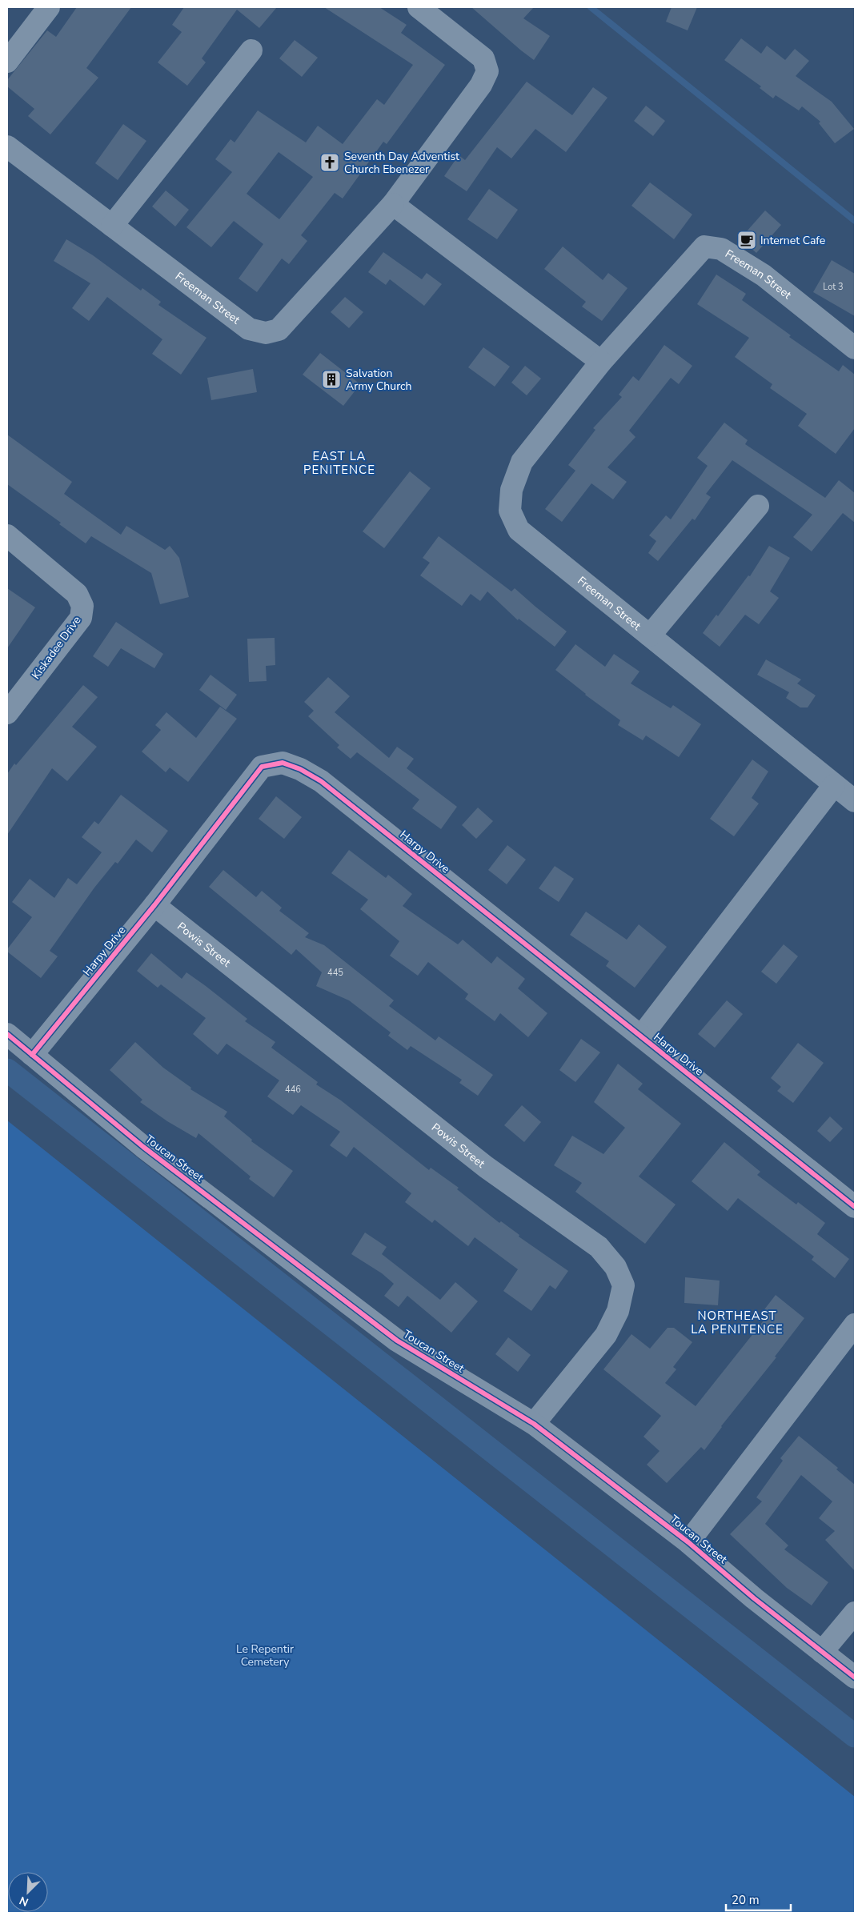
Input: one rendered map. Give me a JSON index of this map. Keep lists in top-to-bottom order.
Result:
{
  "streets": {
    "street": [
      "Freeman Street",
      "Kiskadee Drive",
      "Harpy Drive",
      "Powis Street",
      "Toucan Street"
    ]
  },
  "crossings": [
    ["Harpy Drive", "Powis Street"],
    ["Harpy Drive", "Toucan Street"],
    ["Powis Street", "Toucan Street"]
  ],
  "districts": ["EAST LA PENITENCE", "NORTHEAST LA PENITENCE"],
  "parks": ["Le Repentir Cemetery"],
  "places": {
    "church": ["Seventh Day Adventist Church Ebenezer"],
    "cafe": ["Internet Cafe"],
    "building": ["Salvation Army Church"]
  },
  "house_numbers": ["Lot 3", "445", "446"],
  "scale_bar": "20 m",
  "north": "bottom left"
}
